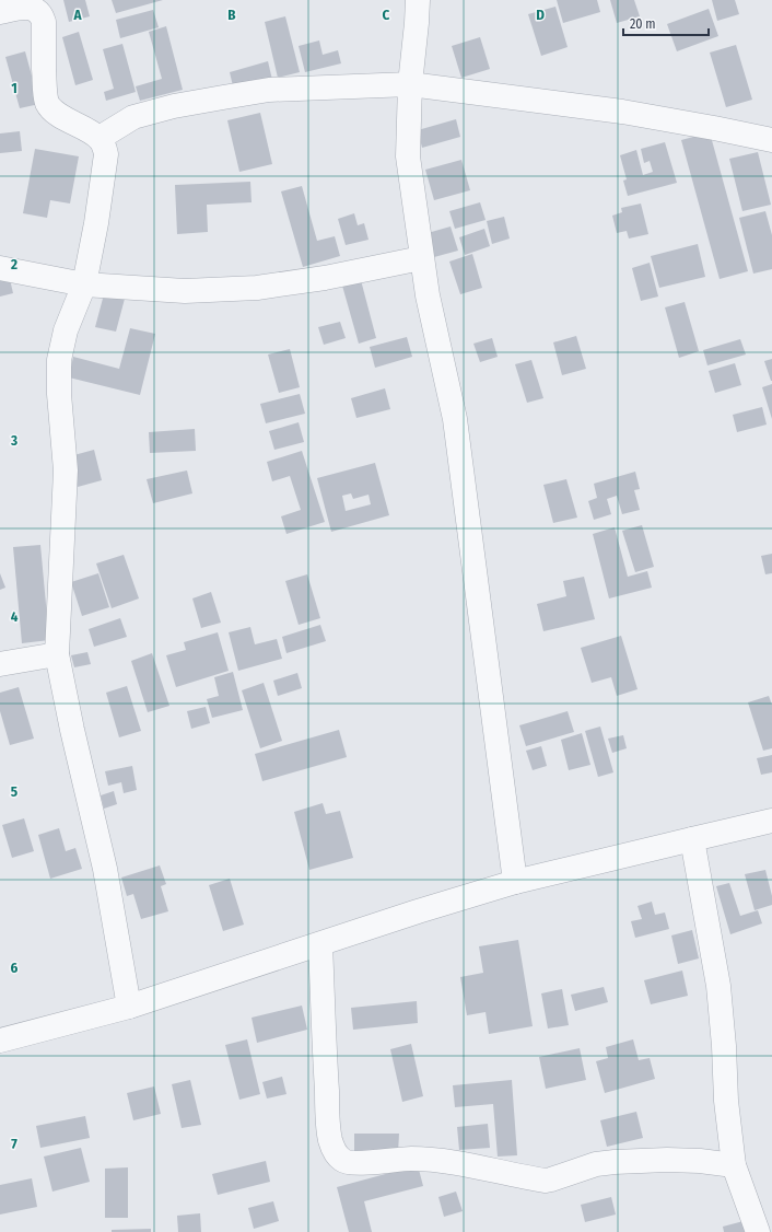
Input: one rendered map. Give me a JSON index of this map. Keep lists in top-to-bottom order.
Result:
{
  "scale_bar": "20 m",
  "grid": {
    "columns": [
      "A",
      "B",
      "C",
      "D"
    ],
    "rows": [
      "1",
      "2",
      "3",
      "4",
      "5",
      "6",
      "7"
    ]
  }
}
